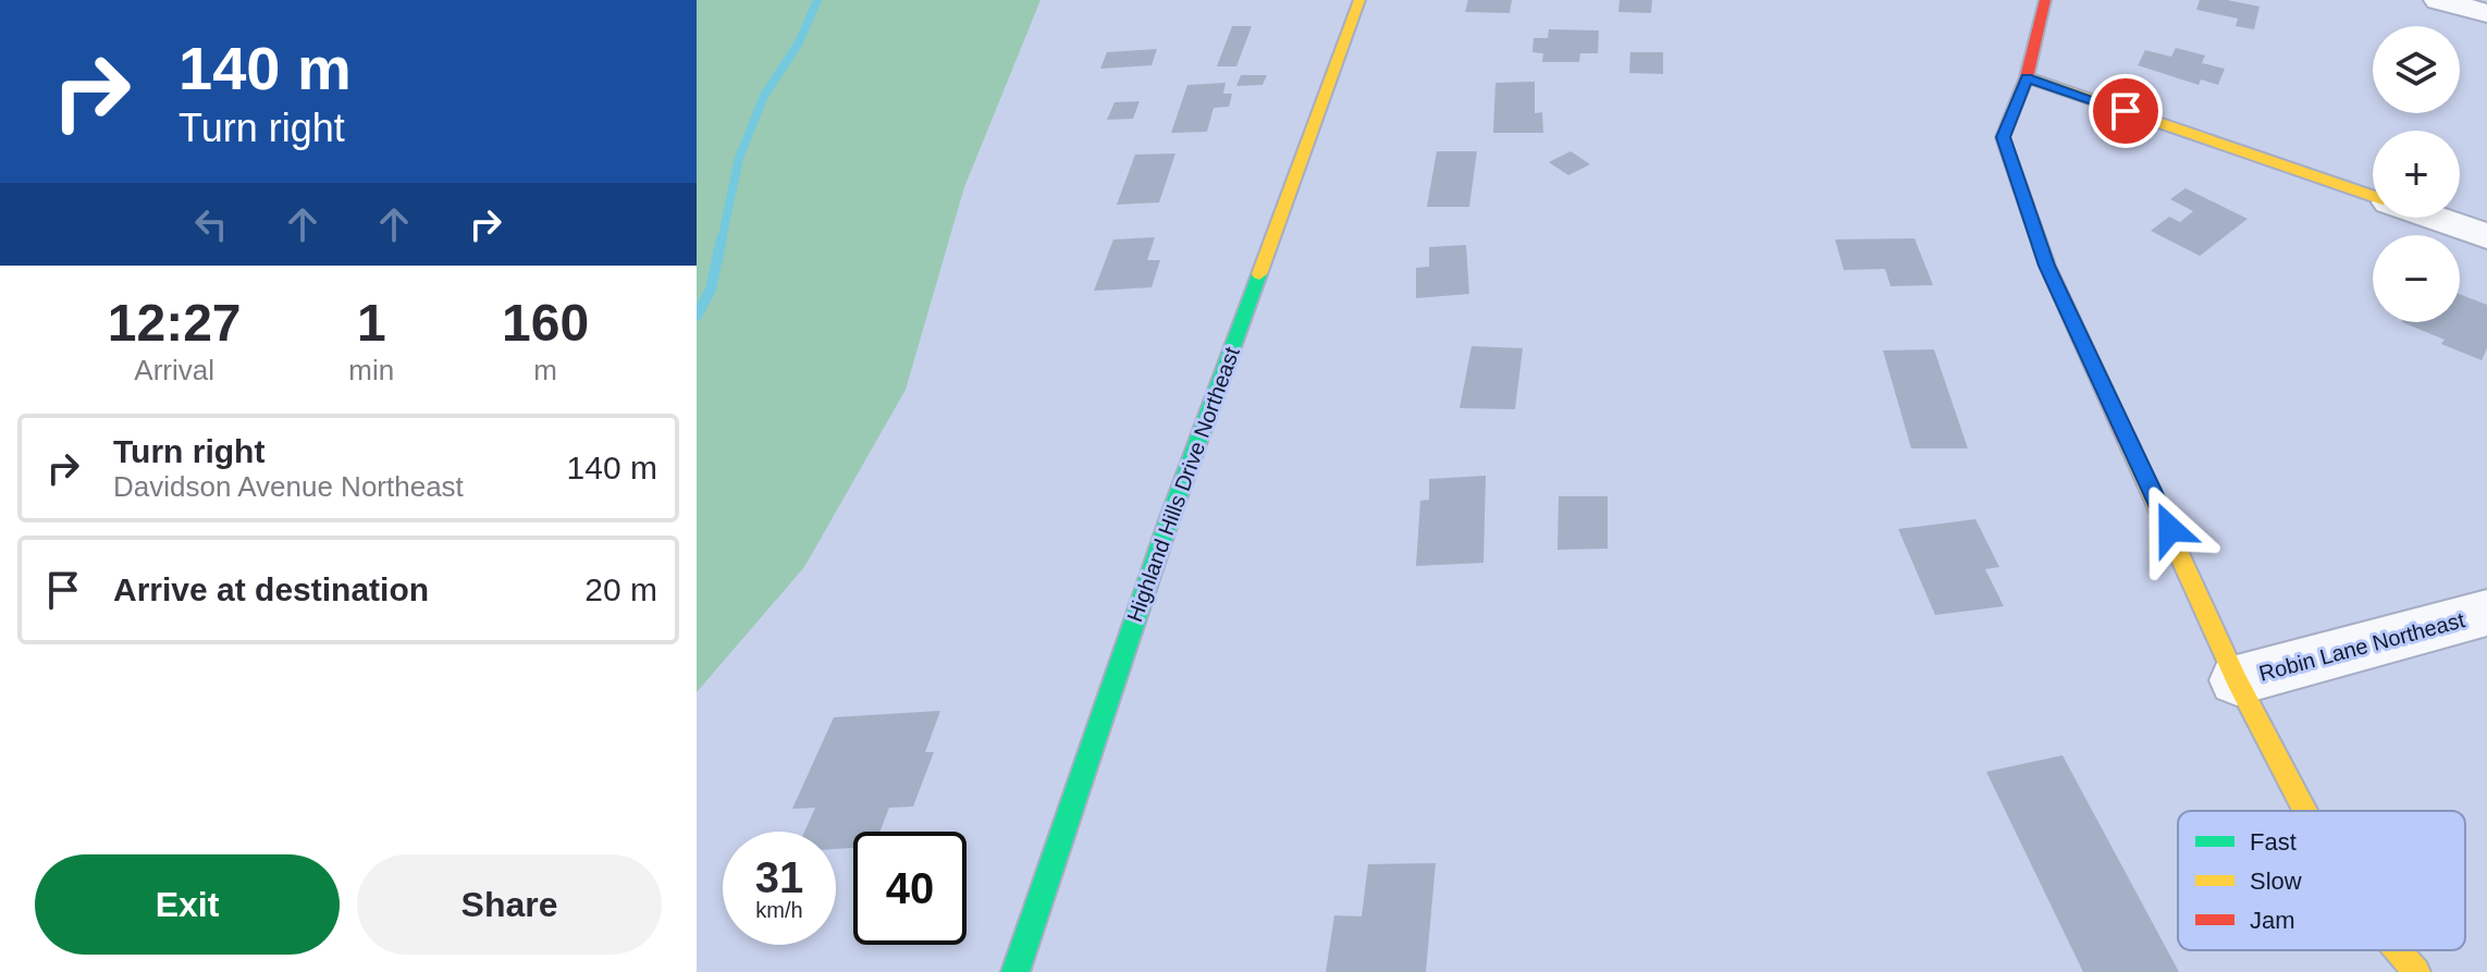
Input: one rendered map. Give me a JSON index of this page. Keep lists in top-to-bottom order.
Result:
{
  "streets": {
    "street": ["Highland Hills Drive Northeast", "Robin Lane Northeast"]
  },
  "legend": ["Fast", "Slow", "Jam"],
  "page": {
    "turn": ["140 m", "Turn right"],
    "map_buttons": ["+", "−"],
    "eta": [
      "12:27",
      "Arrival",
      "1",
      "min",
      "160",
      "m"
    ],
    "list": [
      {
        "name": "Turn right",
        "note": "Davidson Avenue Northeast",
        "value": "140 m"
      },
      {
        "name": "Arrive at destination",
        "value": "20 m"
      }
    ],
    "speed": "31 km/h",
    "limit": "40",
    "buttons": ["Exit", "Share"]
  }
}
